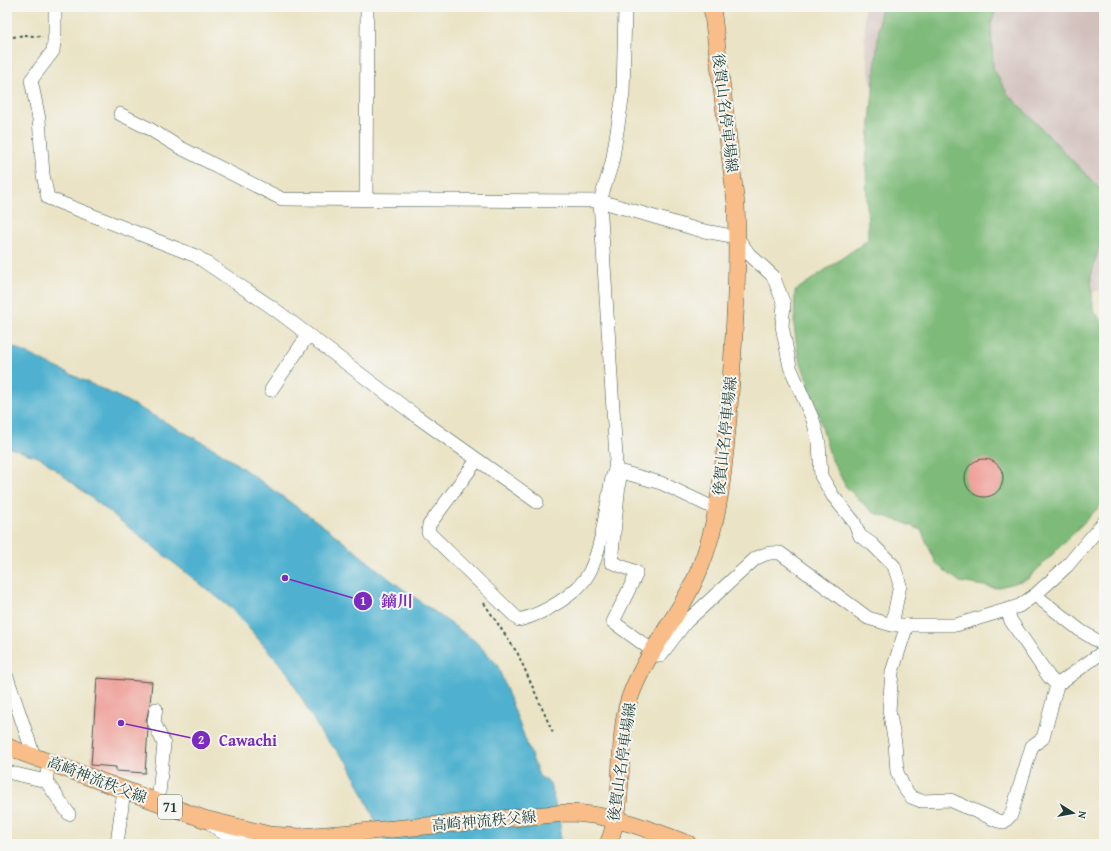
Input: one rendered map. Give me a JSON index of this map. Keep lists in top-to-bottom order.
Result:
{
  "streets": {
    "main road": ["後賀山名停車場線", "高崎神流秩父線", "71"]
  },
  "crossings": [
    ["後賀山名停車場線", "高崎神流秩父線"]
  ],
  "places": ["鏑川", "Cawachi"],
  "north": "right"
}
